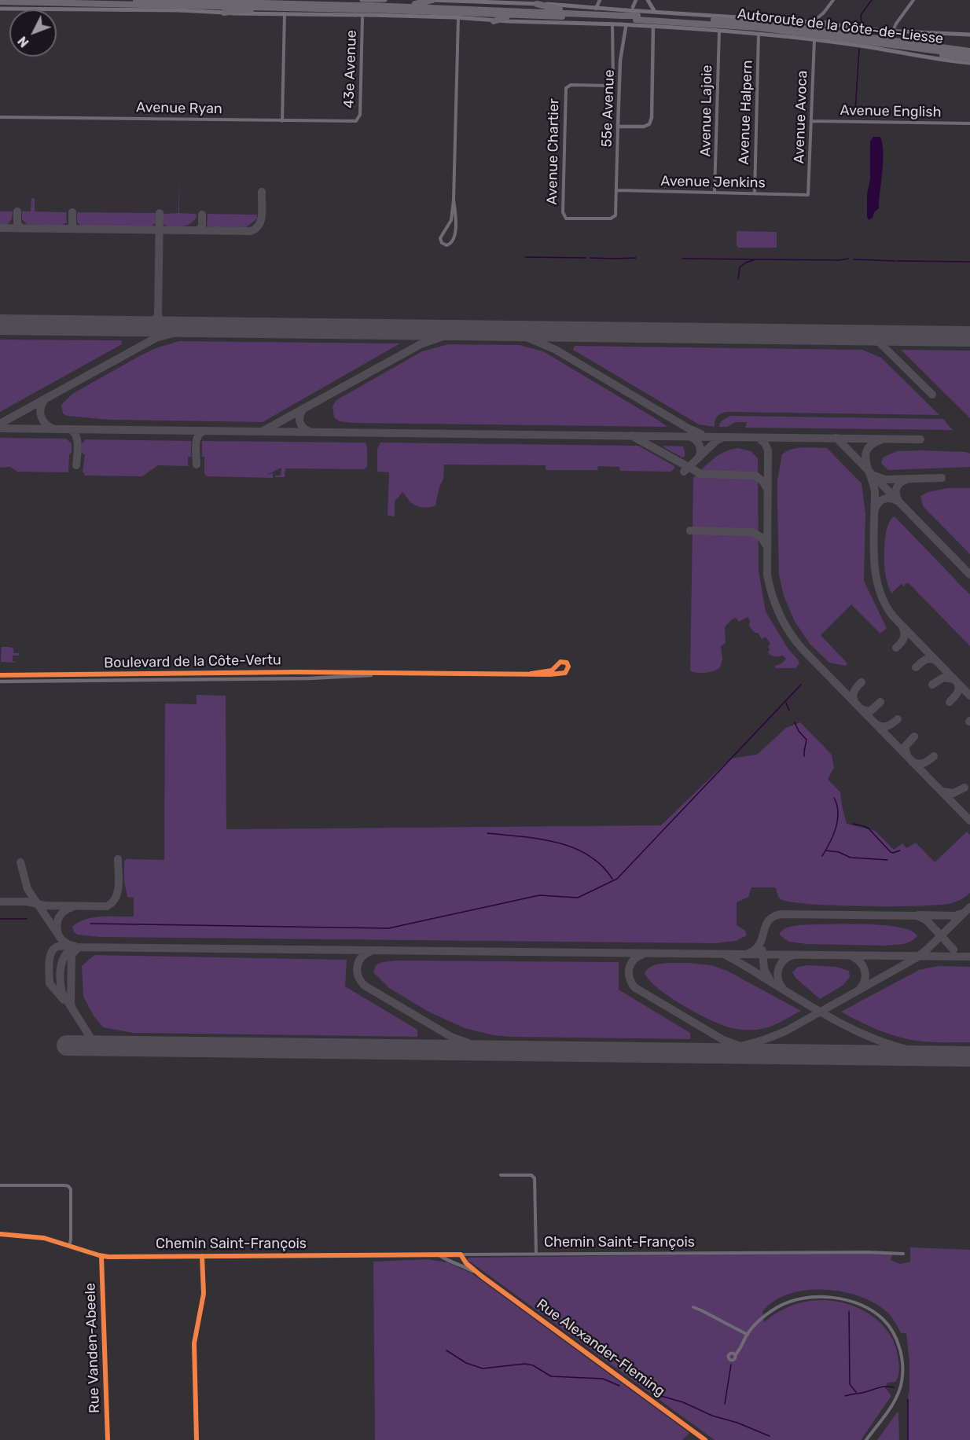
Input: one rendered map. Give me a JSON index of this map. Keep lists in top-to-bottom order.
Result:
{
  "streets": {
    "highway": ["Autoroute de la Côte-de-Liesse"],
    "street": [
      "43e Avenue",
      "Avenue Ryan",
      "55e Avenue",
      "Avenue Lajoie",
      "Avenue English",
      "Avenue Halpern",
      "Avenue Avoca",
      "Avenue Chartier",
      "Avenue Jenkins",
      "Boulevard de la Côte-Vertu",
      "Chemin Saint-François",
      "Rue Vanden-Abeele",
      "Rue Alexander-Fleming"
    ]
  },
  "crossings": [
    ["43e Avenue", "Avenue Ryan"],
    ["55e Avenue", "Avenue Chartier"],
    ["55e Avenue", "Avenue Jenkins"],
    ["Avenue Lajoie", "Avenue Jenkins"],
    ["Avenue English", "Avenue Avoca"],
    ["Avenue Halpern", "Avenue Jenkins"],
    ["Avenue Avoca", "Avenue Jenkins"],
    ["Avenue Chartier", "Avenue Jenkins"],
    ["Chemin Saint-François", "Rue Vanden-Abeele"],
    ["Chemin Saint-François", "Rue Alexander-Fleming"]
  ],
  "north": "bottom left"
}
